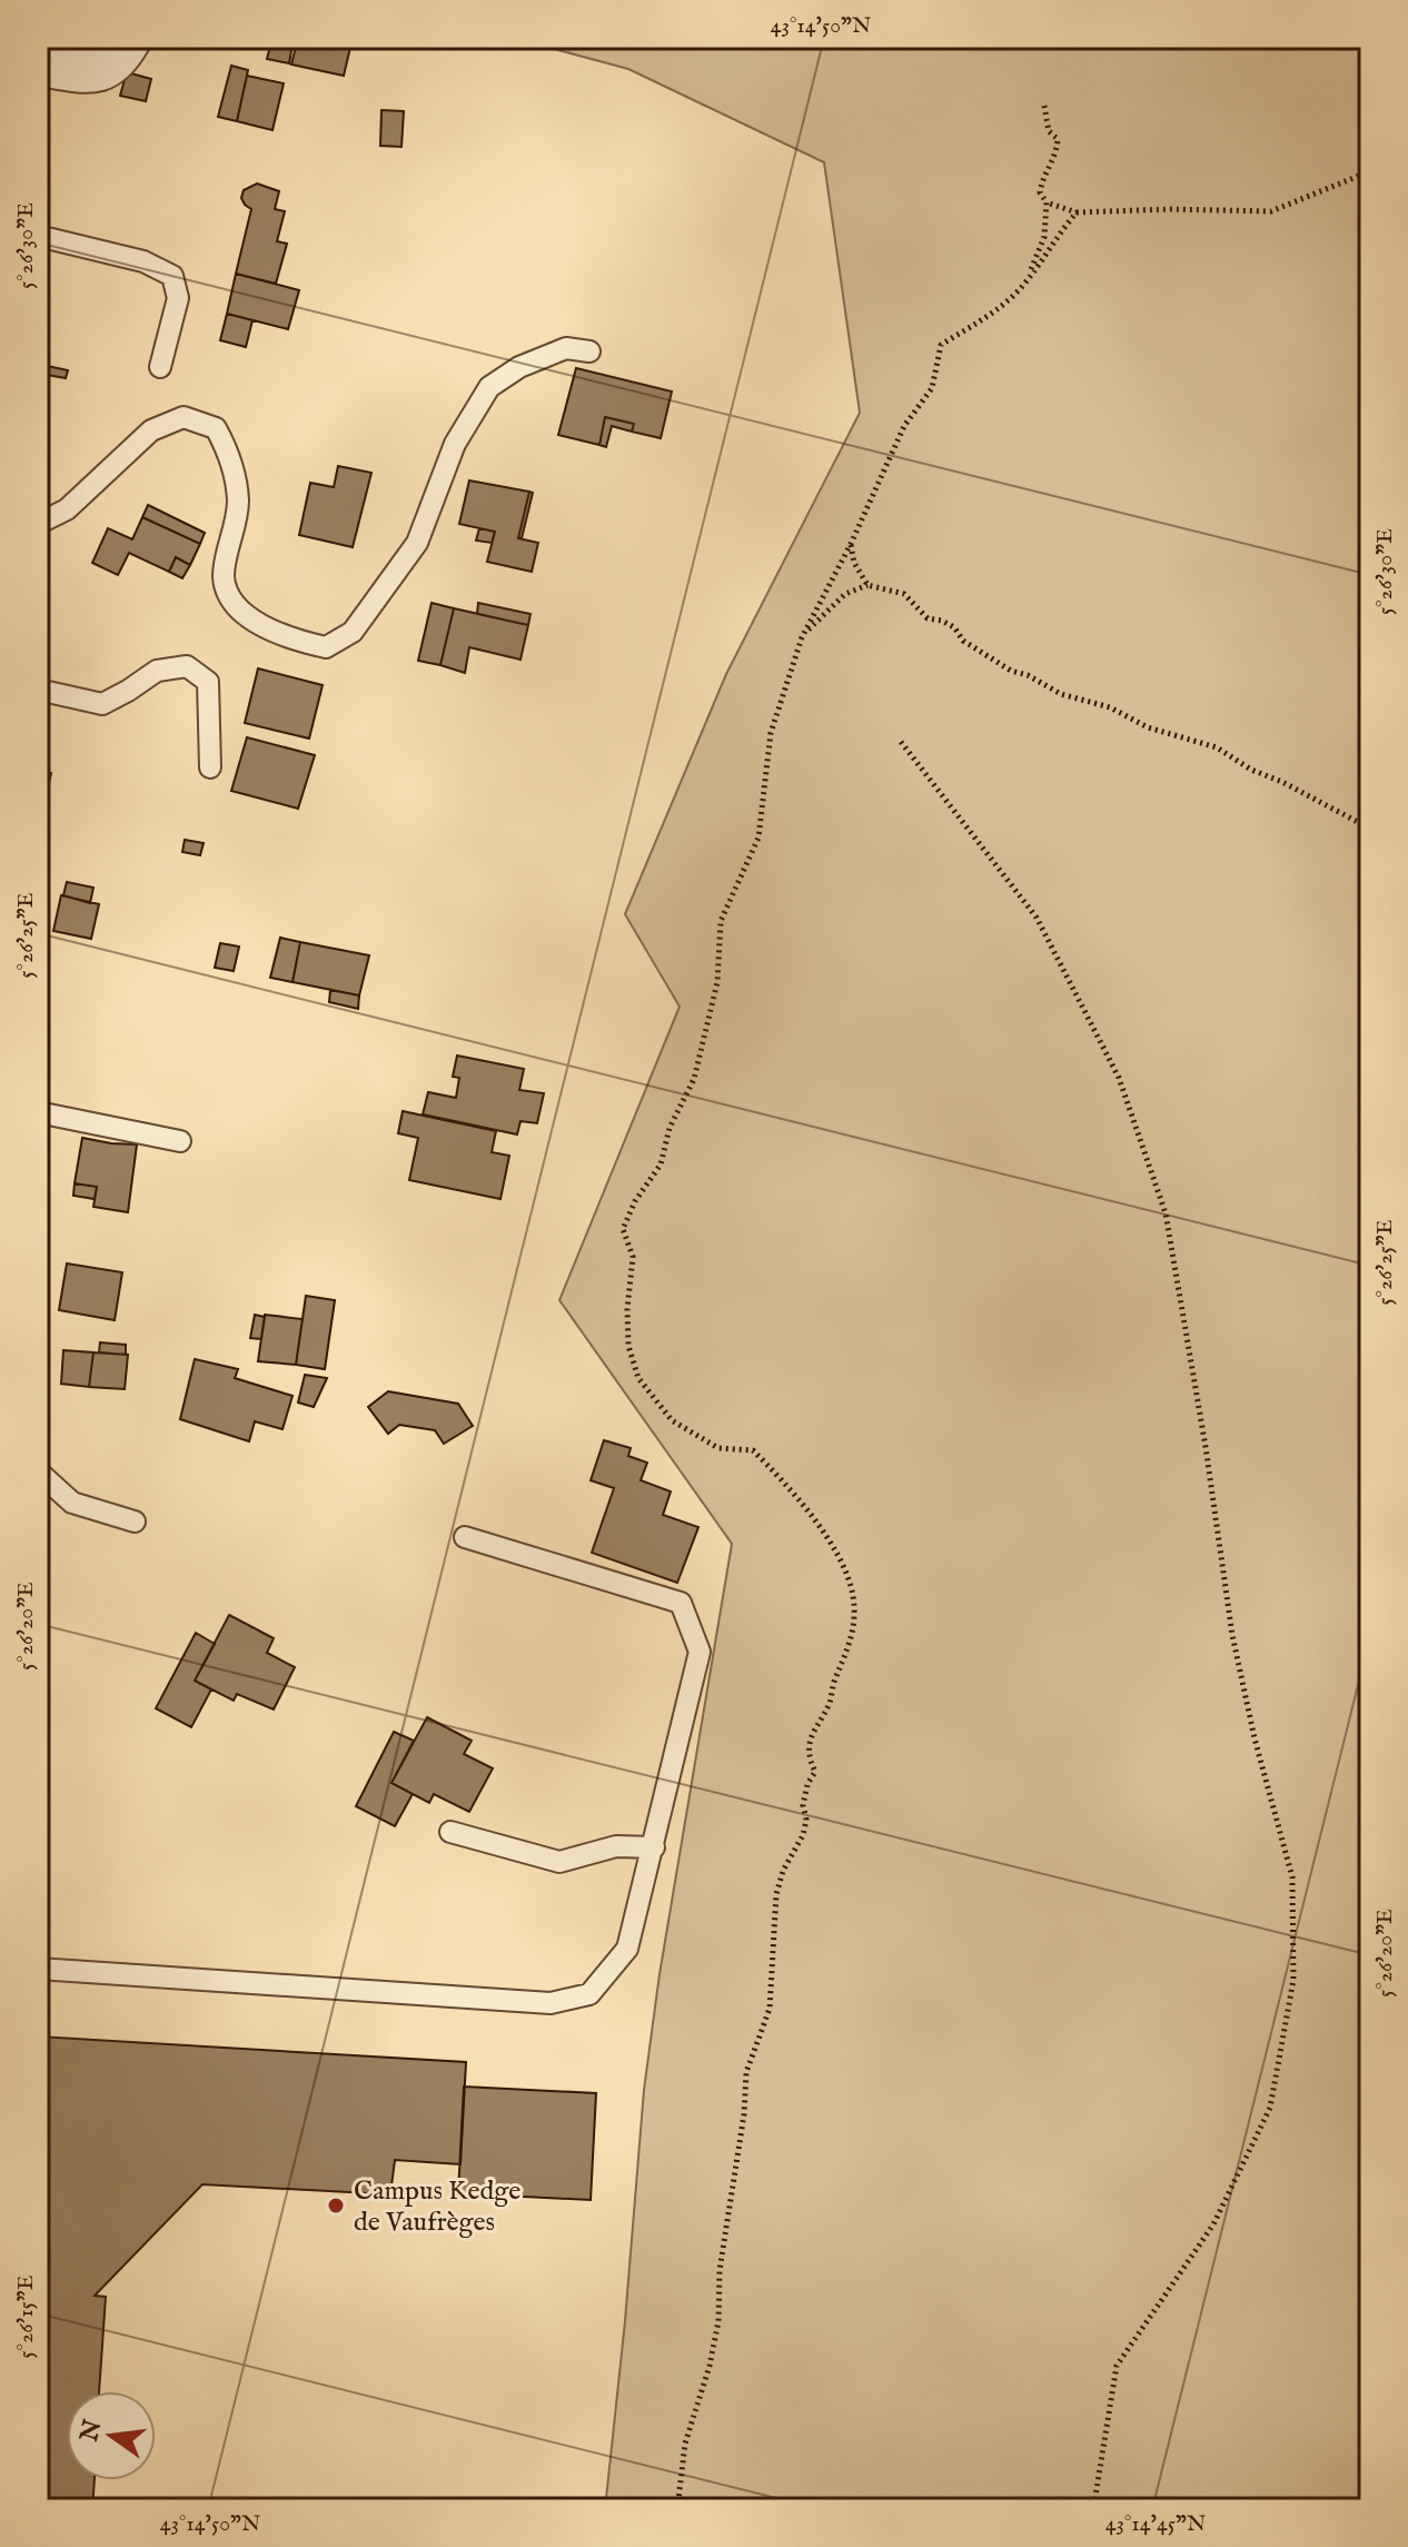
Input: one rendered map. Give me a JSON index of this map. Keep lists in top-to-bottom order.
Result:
{
  "places": ["Campus Kedge de Vaufrèges"],
  "north": "left",
  "coordinates": [
    "43°14'50\"N",
    "5°26'30\"E",
    "5°26'25\"E",
    "5°26'20\"E",
    "5°26'15\"E",
    "43°14'45\"N"
  ]
}
